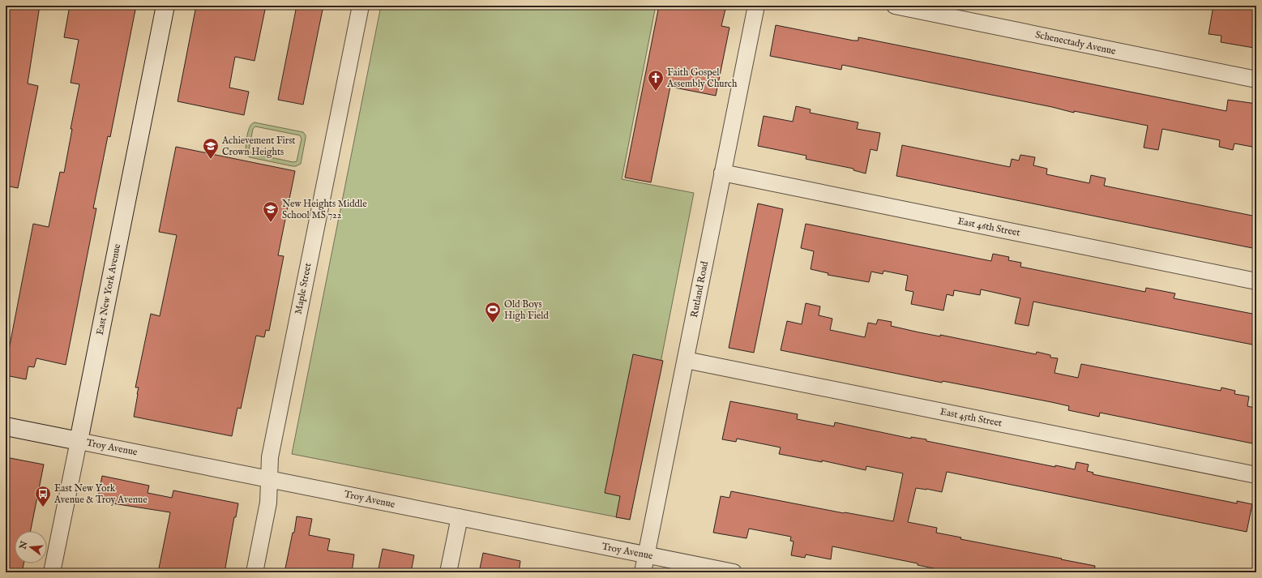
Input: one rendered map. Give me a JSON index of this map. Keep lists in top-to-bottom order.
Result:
{
  "streets": {
    "main road": ["East New York Avenue", "Troy Avenue"],
    "street": [
      "Schenectady Avenue",
      "East 46th Street",
      "Maple Street",
      "Rutland Road",
      "East 45th Street"
    ]
  },
  "crossings": [
    ["East 46th Street", "Rutland Road"],
    ["Maple Street", "Troy Avenue"],
    ["East New York Avenue", "Troy Avenue"],
    ["Rutland Road", "East 45th Street"],
    ["Rutland Road", "Troy Avenue"]
  ],
  "places": {
    "church": ["Faith Gospel Assembly Church"],
    "school or university": ["Achievement First Crown Heights", "New Heights Middle School MS 722"],
    "sports": ["Old Boys High Field"],
    "bus stop": ["East New York Avenue & Troy Avenue"]
  },
  "north": "left"
}
